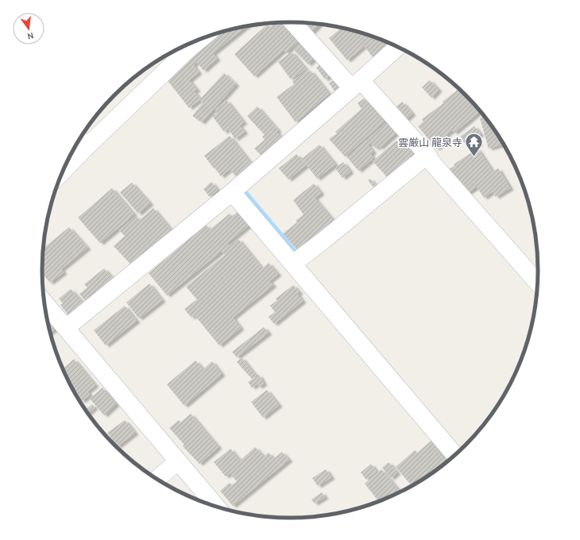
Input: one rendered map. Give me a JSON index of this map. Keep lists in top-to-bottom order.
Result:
{
  "places": {
    "temple": ["雲厳山 龍泉寺"]
  },
  "north": "bottom"
}
